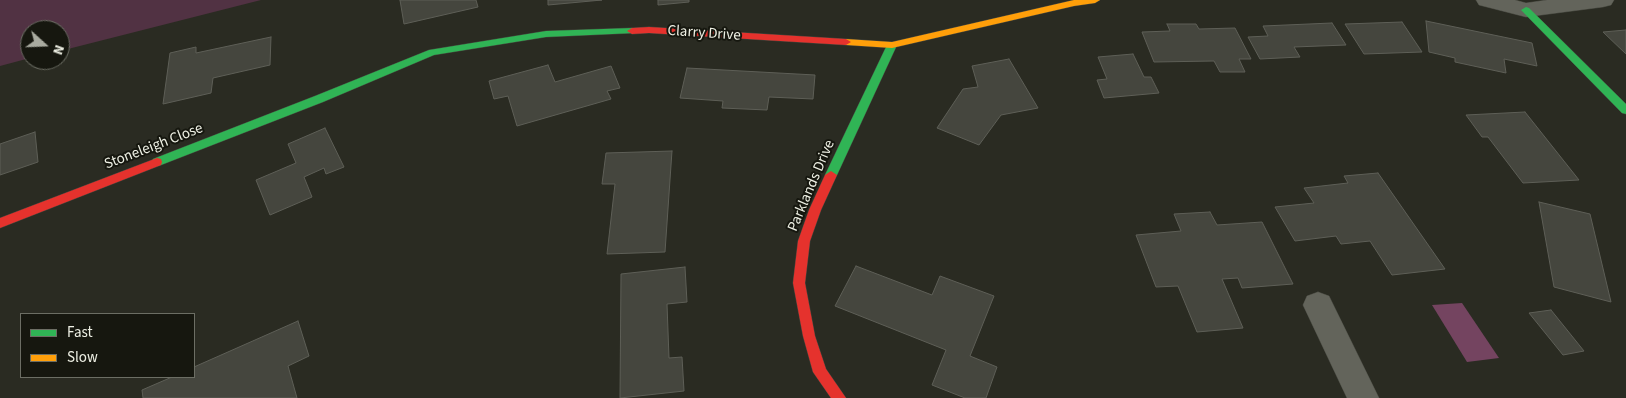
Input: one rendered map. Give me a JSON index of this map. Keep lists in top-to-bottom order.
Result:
{
  "streets": {
    "street": ["Clarry Drive", "Stoneleigh Close", "Parklands Drive"]
  },
  "crossings": [
    ["Clarry Drive", "Stoneleigh Close"],
    ["Clarry Drive", "Parklands Drive"]
  ],
  "legend": ["Fast", "Slow"],
  "north": "right"
}
